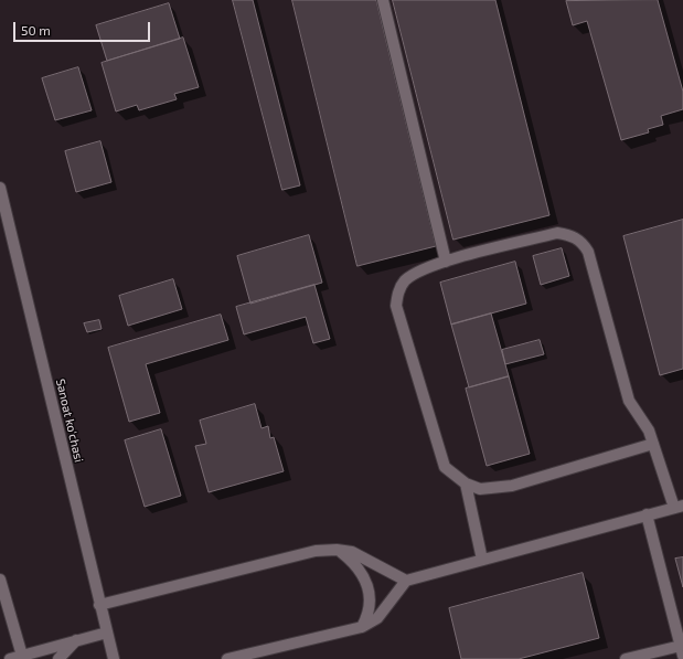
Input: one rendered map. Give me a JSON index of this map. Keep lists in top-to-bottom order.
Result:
{
  "streets": {
    "street": ["Sanoat ko'chasi"]
  },
  "scale_bar": "50 m"
}
